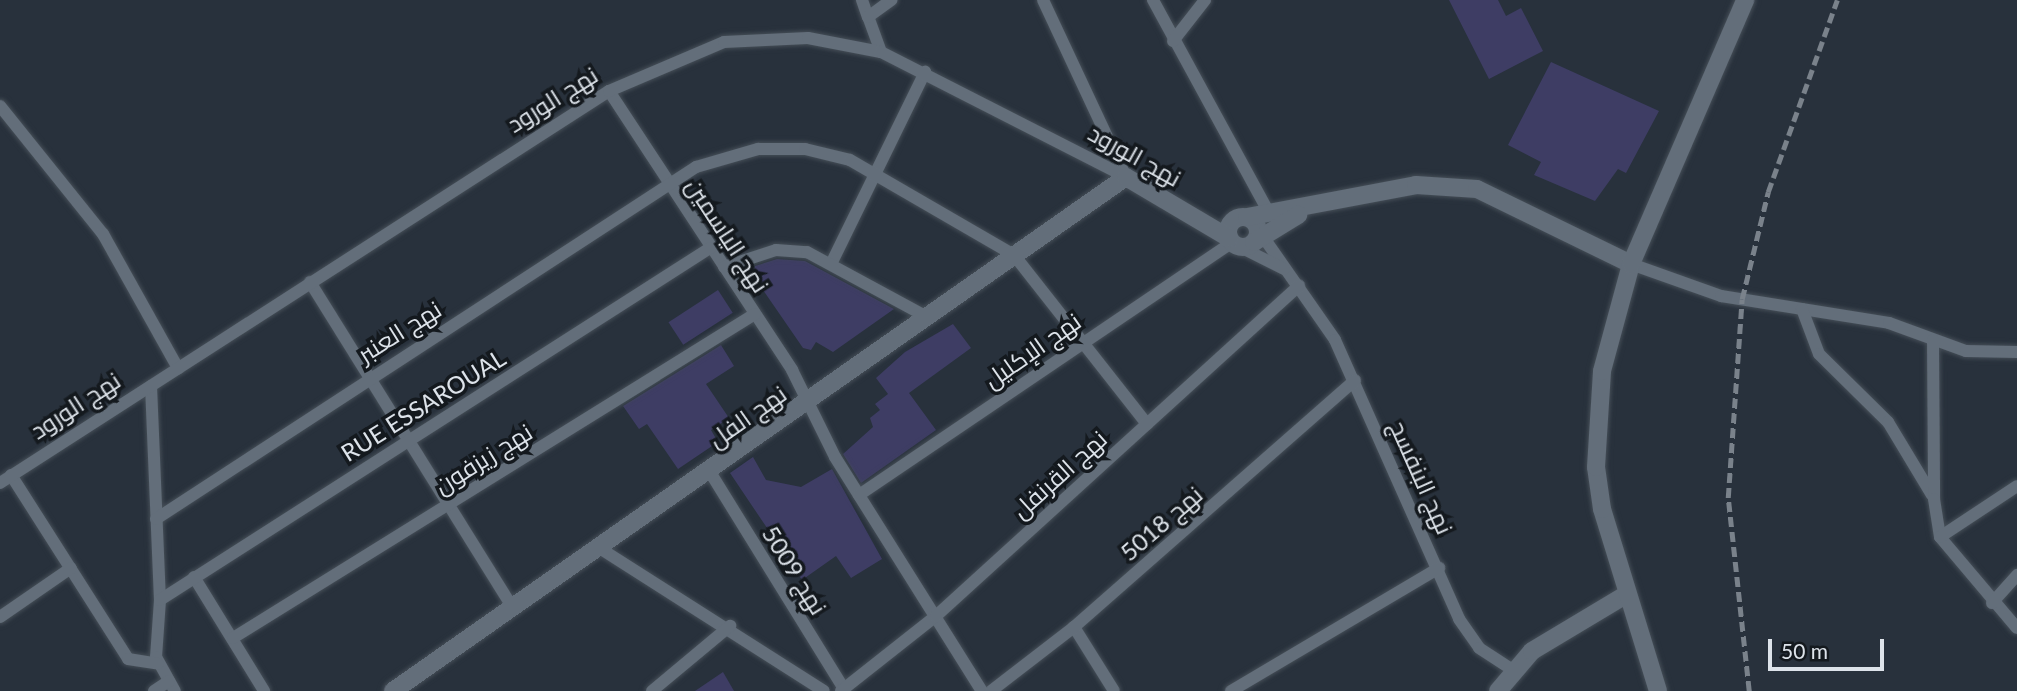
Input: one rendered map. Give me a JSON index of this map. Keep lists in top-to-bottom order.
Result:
{
  "streets": {
    "street": [
      "نهج الورود",
      "نهج الياسمين",
      "نهج العنبر",
      "نهج الإكليل",
      "RUE ESSAROUAL",
      "نهج الفل",
      "نهج زيزفون",
      "نهج القرنفل",
      "نهج البنفسج",
      "نهج 5018",
      "نهج 5009"
    ]
  },
  "crossings": [
    ["نهج الورود", "نهج الياسمين"],
    ["نهج الورود", "نهج الإكليل"],
    ["نهج الورود", "نهج الفل"],
    ["نهج الورود", "نهج البنفسج"],
    ["نهج الياسمين", "نهج العنبر"],
    ["نهج الياسمين", "نهج الإكليل"],
    ["نهج الياسمين", "RUE ESSAROUAL"],
    ["نهج الياسمين", "نهج الفل"],
    ["نهج الياسمين", "نهج زيزفون"],
    ["نهج الياسمين", "نهج القرنفل"],
    ["نهج العنبر", "نهج الإكليل"],
    ["نهج العنبر", "نهج الفل"],
    ["نهج العنبر", "نهج القرنفل"],
    ["نهج الإكليل", "نهج البنفسج"],
    ["نهج الفل", "نهج 5009"],
    ["نهج القرنفل", "نهج البنفسج"],
    ["نهج القرنفل", "نهج 5009"],
    ["نهج البنفسج", "نهج 5018"]
  ],
  "scale_bar": "50 m"
}
